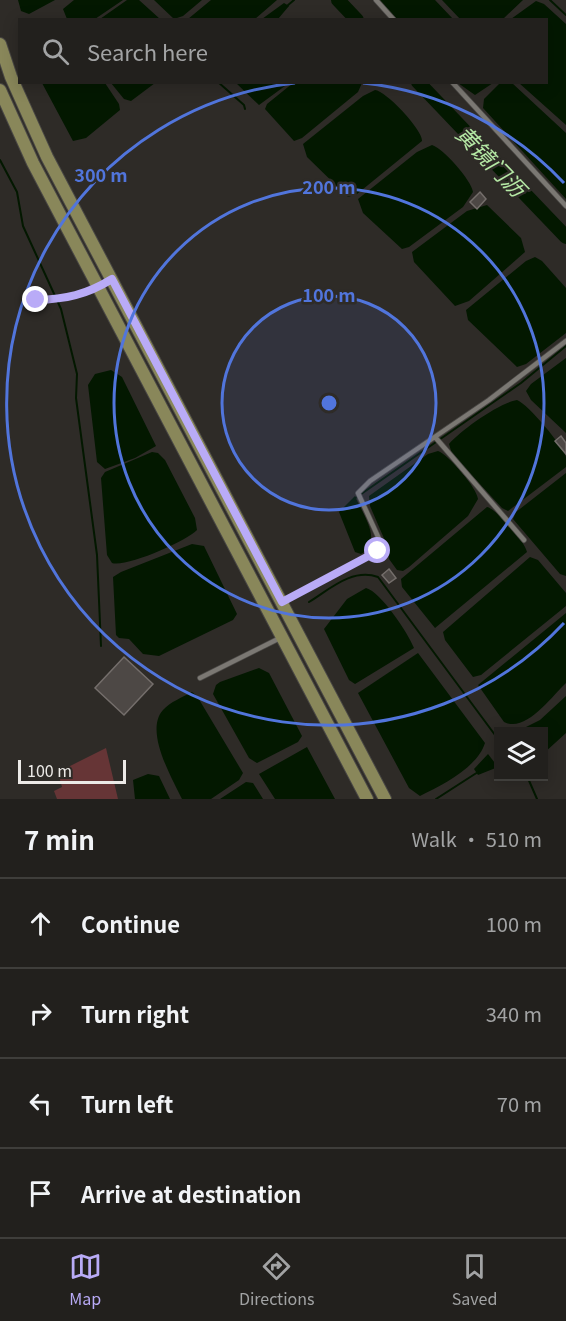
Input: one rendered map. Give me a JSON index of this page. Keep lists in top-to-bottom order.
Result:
{
  "water": ["黄镜门沥"],
  "scale_bar": "100 m",
  "page": {
    "search": "Search here",
    "scale": "100 m",
    "heading": ["7 min", "Walk · 510 m"],
    "list": [
      ["Continue", "100 m"],
      ["Turn right", "340 m"],
      ["Turn left", "70 m"],
      "Arrive at destination"
    ],
    "nav": ["Map", "Directions", "Saved"]
  },
  "rings": ["300 m", "200 m", "100 m"]
}
